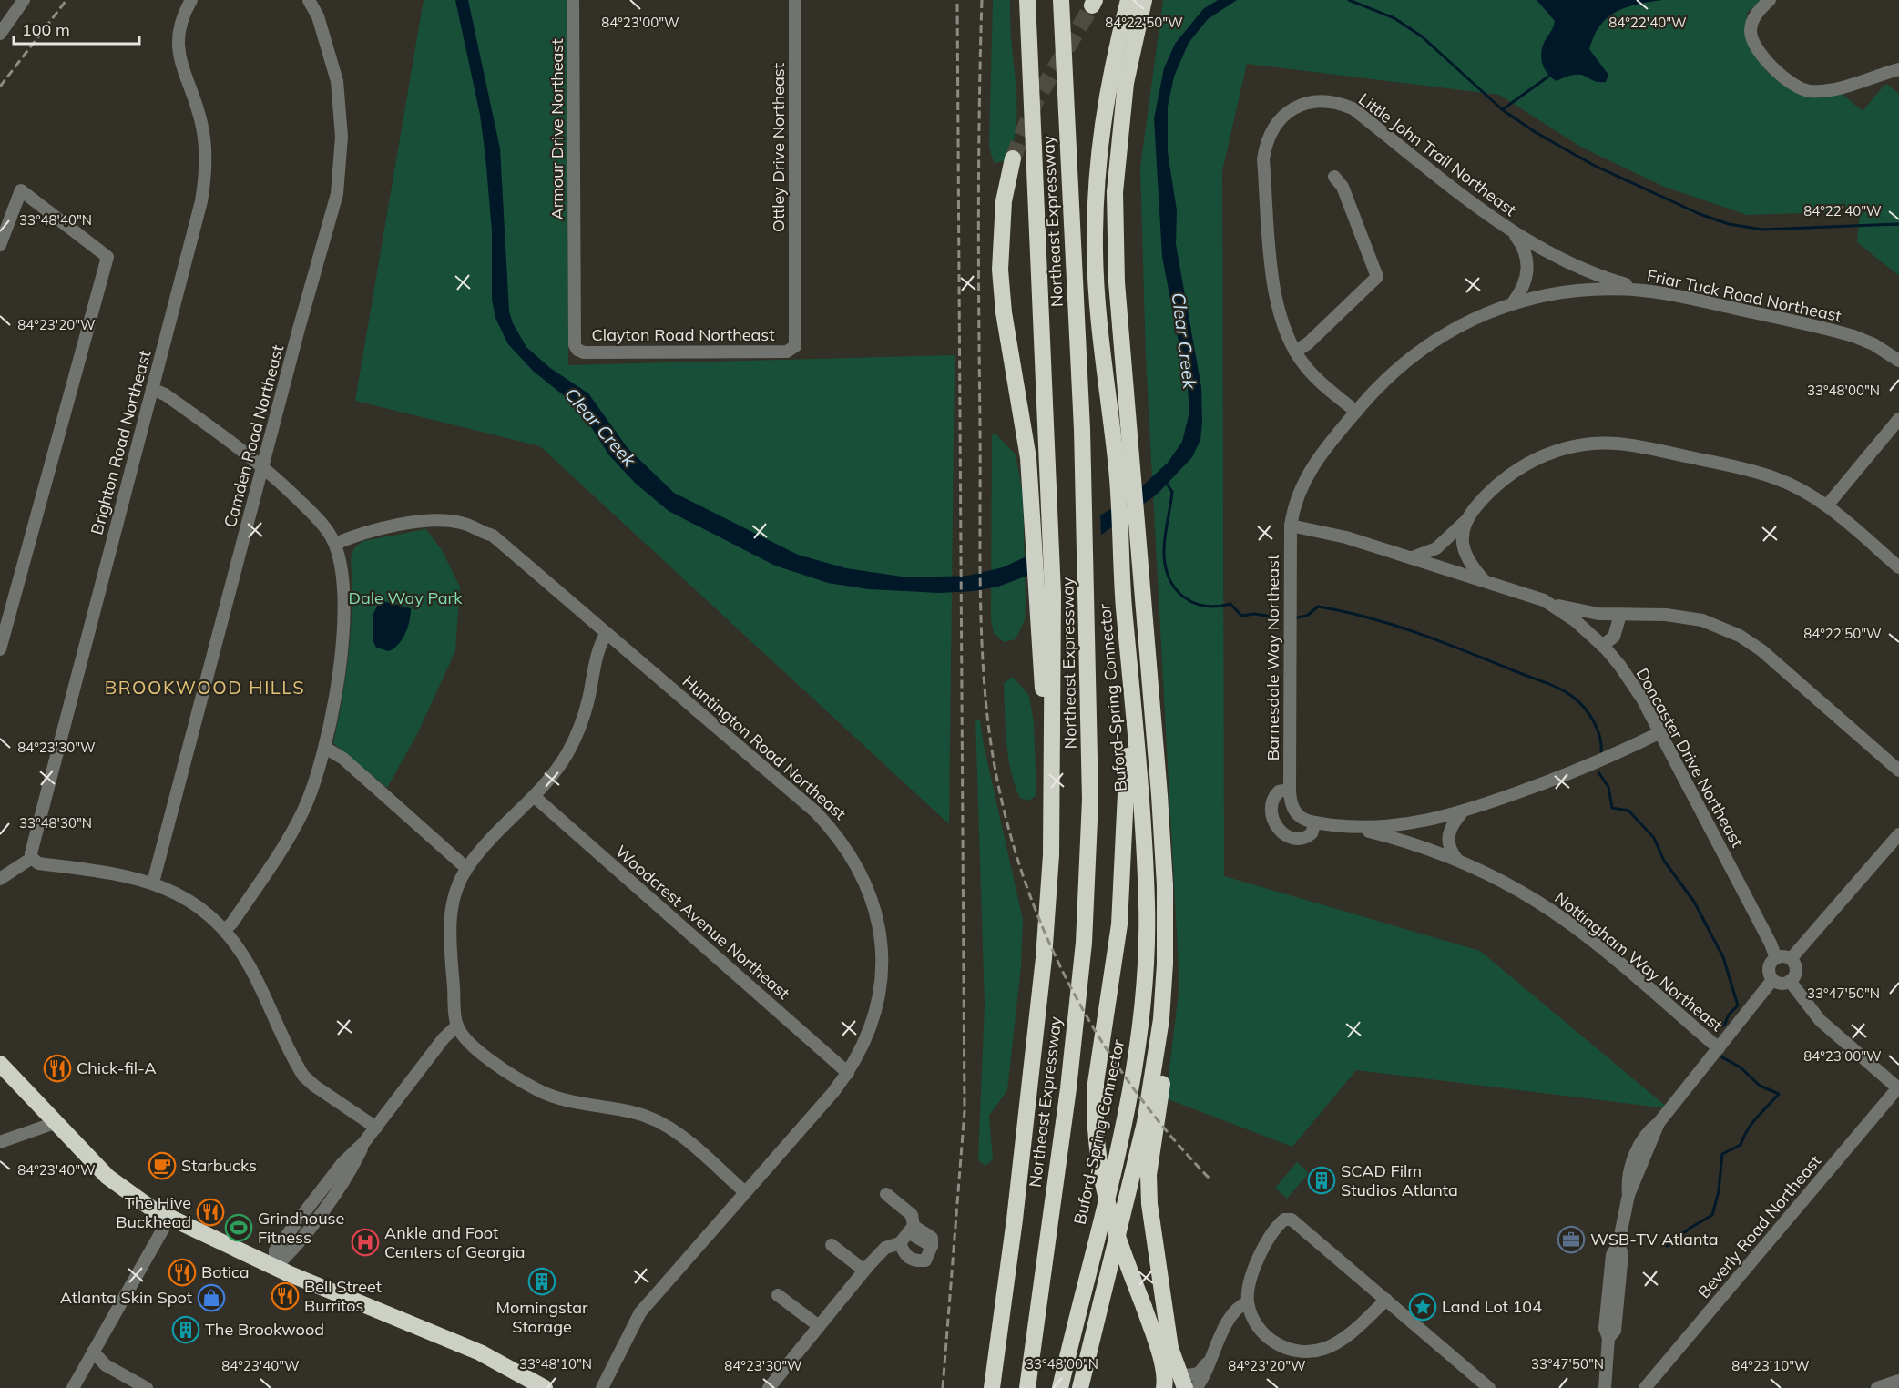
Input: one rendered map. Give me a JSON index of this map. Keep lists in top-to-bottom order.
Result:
{
  "streets": {
    "highway": ["Northeast Expressway", "Buford-Spring Connector"],
    "street": [
      "Armour Drive Northeast",
      "Ottley Drive Northeast",
      "Little John Trail Northeast",
      "Friar Tuck Road Northeast",
      "Clayton Road Northeast",
      "Camden Road Northeast",
      "Brighton Road Northeast",
      "Barnesdale Way Northeast",
      "Huntington Road Northeast",
      "Doncaster Drive Northeast",
      "Woodcrest Avenue Northeast",
      "Nottingham Way Northeast",
      "Beverly Road Northeast"
    ]
  },
  "crossings": [
    ["Armour Drive Northeast", "Clayton Road Northeast"],
    ["Ottley Drive Northeast", "Clayton Road Northeast"],
    ["Little John Trail Northeast", "Friar Tuck Road Northeast"],
    ["Friar Tuck Road Northeast", "Barnesdale Way Northeast"],
    ["Friar Tuck Road Northeast", "Doncaster Drive Northeast"],
    ["Barnesdale Way Northeast", "Doncaster Drive Northeast"],
    ["Barnesdale Way Northeast", "Nottingham Way Northeast"],
    ["Huntington Road Northeast", "Woodcrest Avenue Northeast"]
  ],
  "districts": ["BROOKWOOD HILLS"],
  "water": ["Clear Creek"],
  "parks": ["Dale Way Park"],
  "places": {
    "restaurant": [
      "Chick-fil-A",
      "The Hive Buckhead",
      "Botica",
      "Bell Street Burritos"
    ],
    "cafe": ["Starbucks"],
    "building": ["SCAD Film Studios Atlanta", "Morningstar Storage", "The Brookwood"],
    "sports": ["Grindhouse Fitness"],
    "office": ["WSB-TV Atlanta"],
    "hospital": ["Ankle and Foot Centers of Georgia"],
    "shop": ["Atlanta Skin Spot"],
    "place": ["Land Lot 104"]
  },
  "scale_bar": "100 m",
  "coordinates": [
    "84°22'50\"W",
    "84°22'40\"W",
    "84°23'00\"W",
    "33°48'40\"N",
    "84°23'20\"W",
    "33°48'00\"N",
    "84°23'30\"W",
    "33°48'30\"N",
    "33°47'50\"N",
    "84°23'40\"W",
    "33°48'10\"N",
    "84°23'10\"W"
  ]
}
